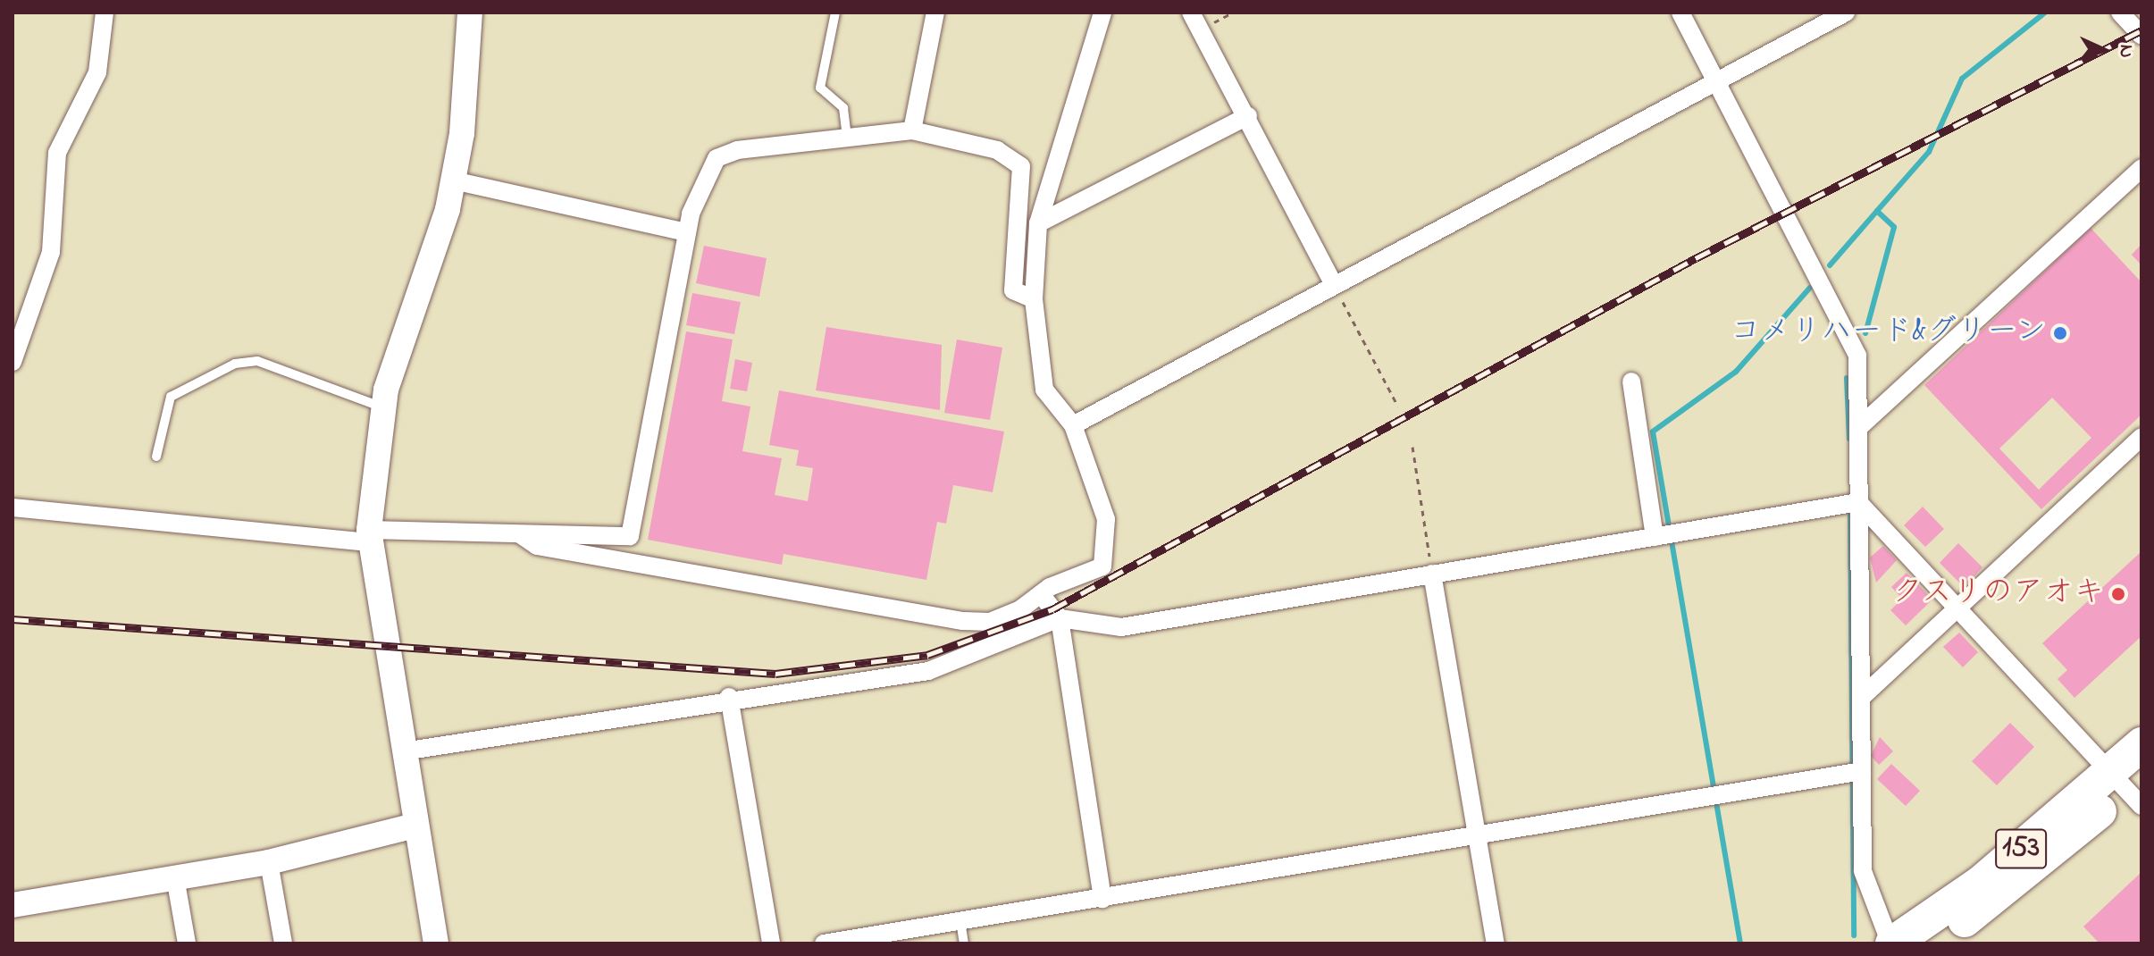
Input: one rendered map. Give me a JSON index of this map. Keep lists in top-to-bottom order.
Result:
{
  "streets": {
    "highway": ["153"]
  },
  "places": ["コメリハード&グリーン", "クスリのアオキ"],
  "north": "right"
}
